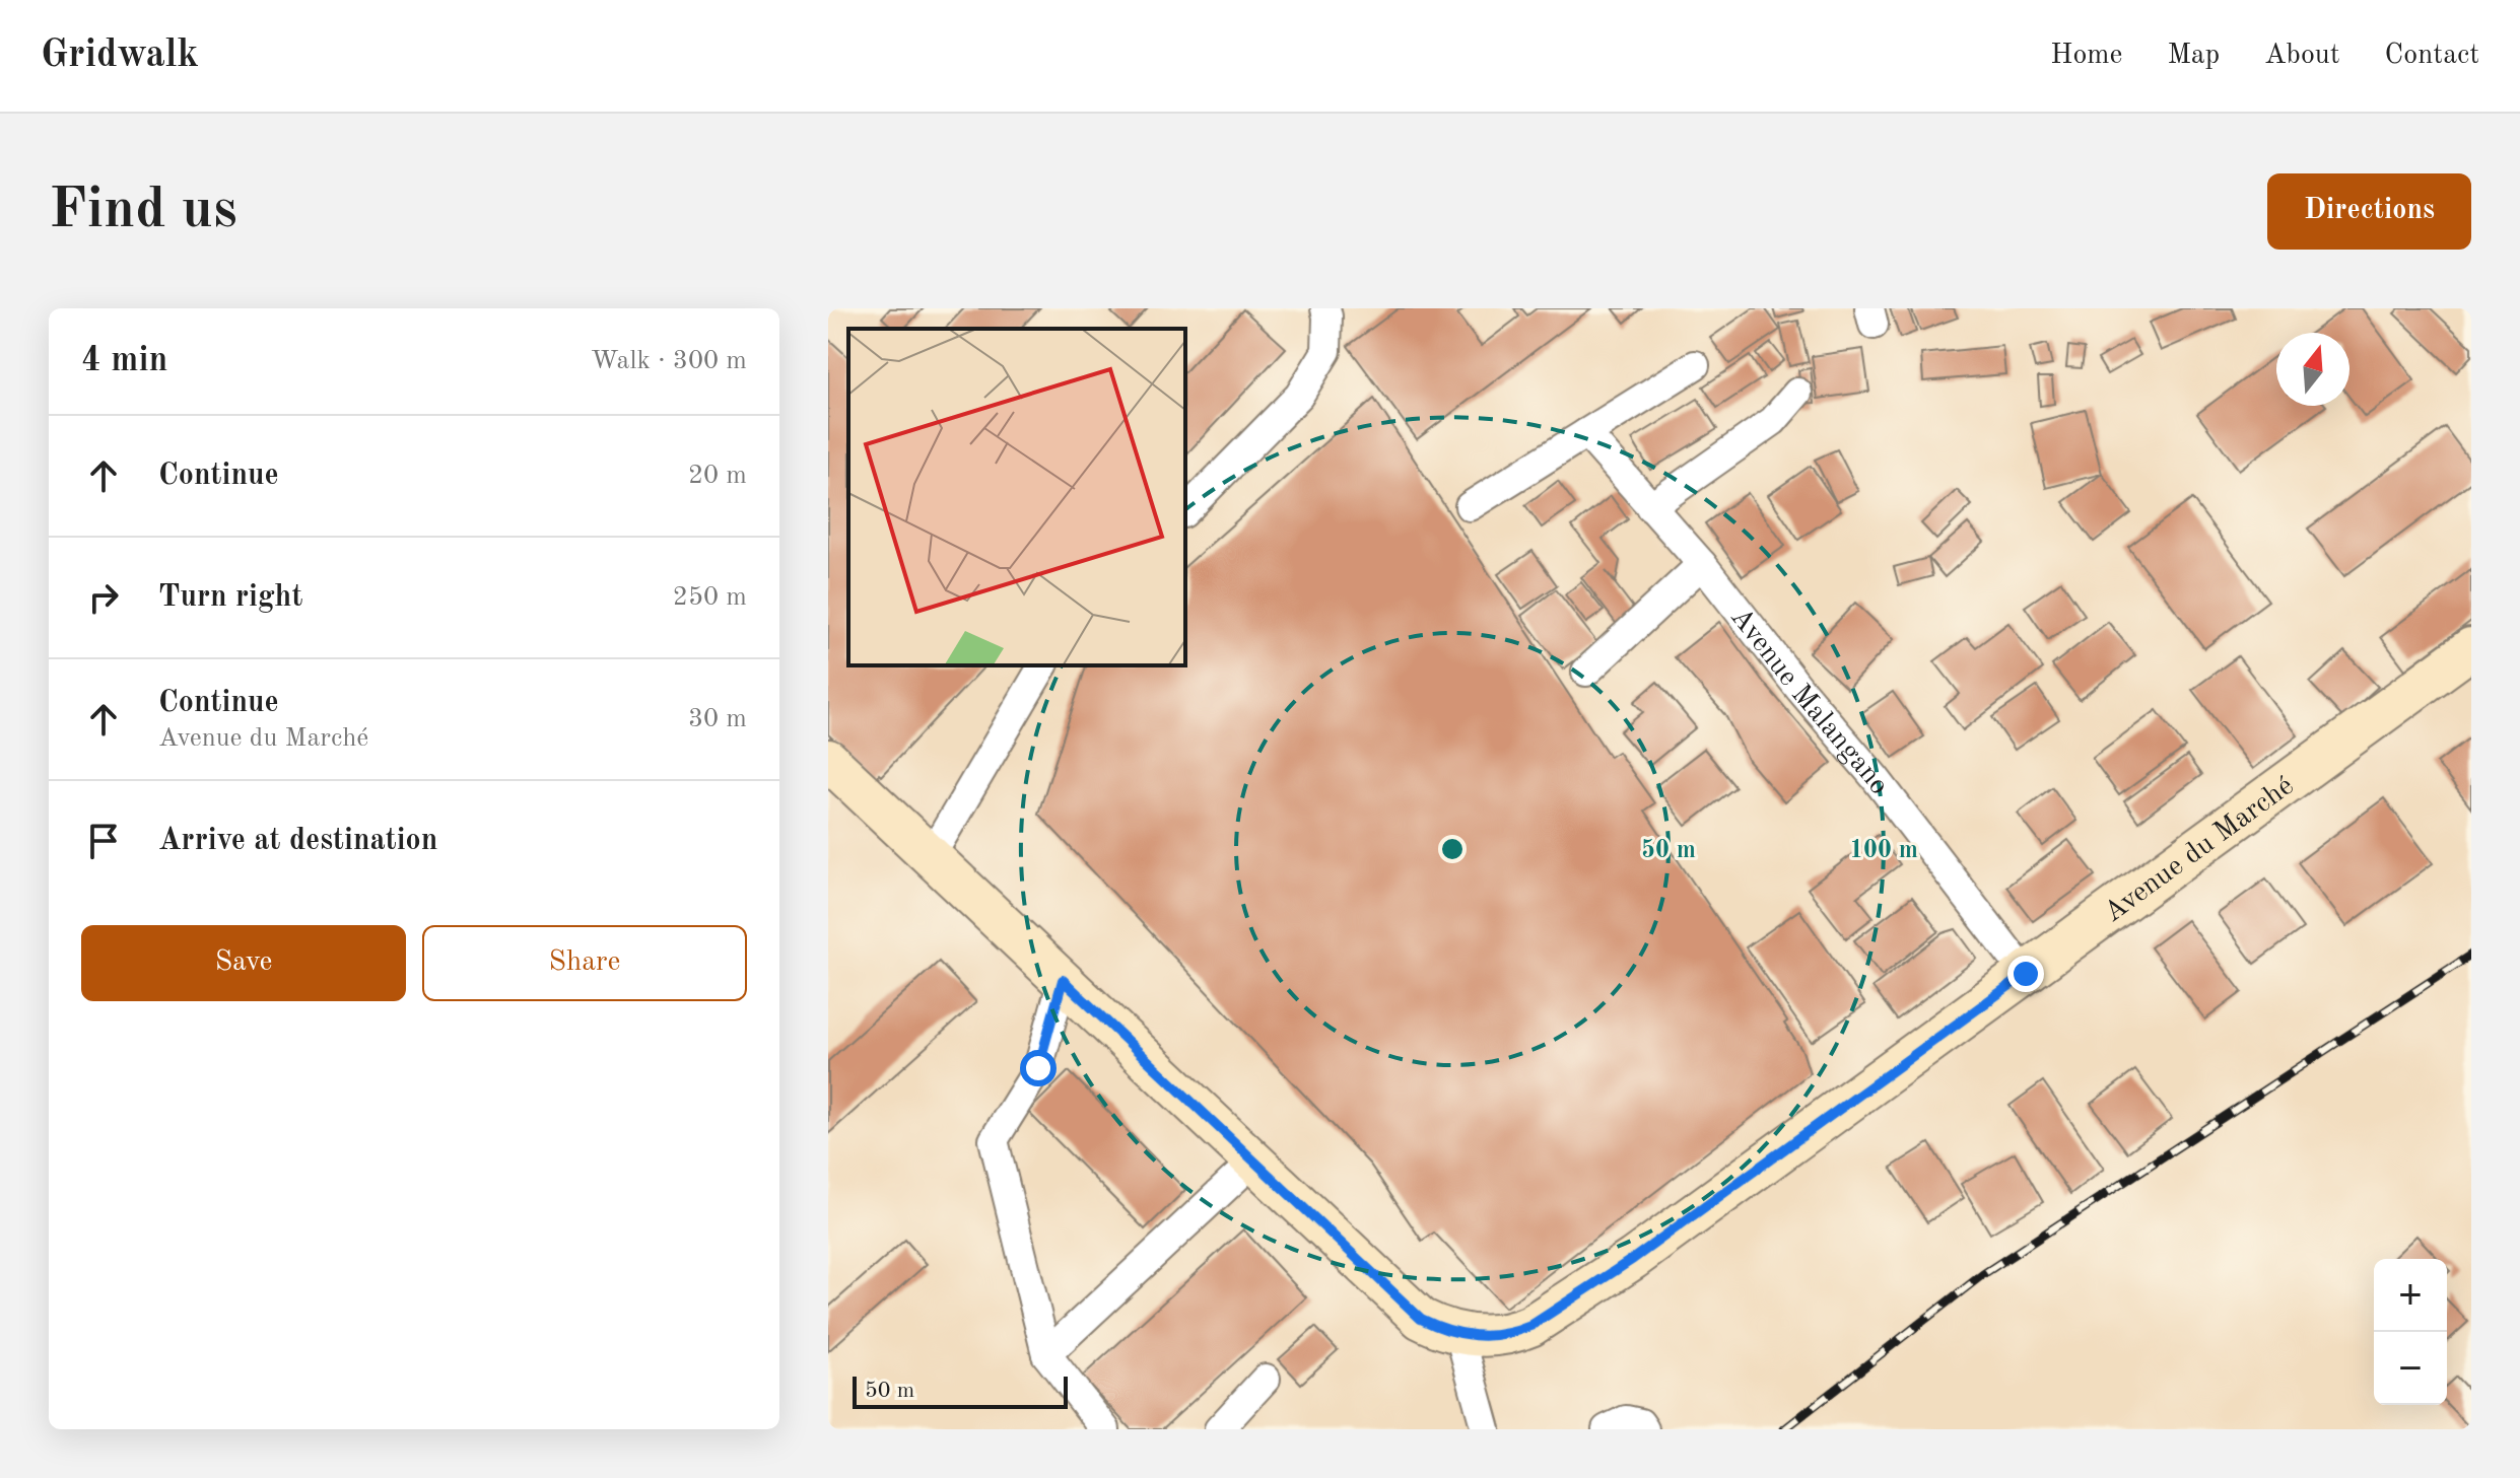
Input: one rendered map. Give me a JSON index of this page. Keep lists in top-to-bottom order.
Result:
{
  "streets": {
    "street": ["Avenue Malangano", "Avenue du Marché"]
  },
  "crossings": [
    ["Avenue Malangano", "Avenue du Marché"]
  ],
  "scale_bar": "50 m",
  "north": "top",
  "page": {
    "header": "Gridwalk",
    "nav": [
      "Home",
      "Map",
      "About",
      "Contact"
    ],
    "buttons": [
      "Directions",
      ["Save", "Share"]
    ],
    "title": "Find us",
    "heading": ["4 min", "Walk · 300 m"],
    "list": [
      ["Continue", "20 m"],
      ["Turn right", "250 m"],
      ["Continue", "Avenue du Marché", "30 m"],
      "Arrive at destination"
    ],
    "map_buttons": ["+", "−"],
    "scale": "50 m"
  },
  "rings": ["50 m", "100 m"]
}
